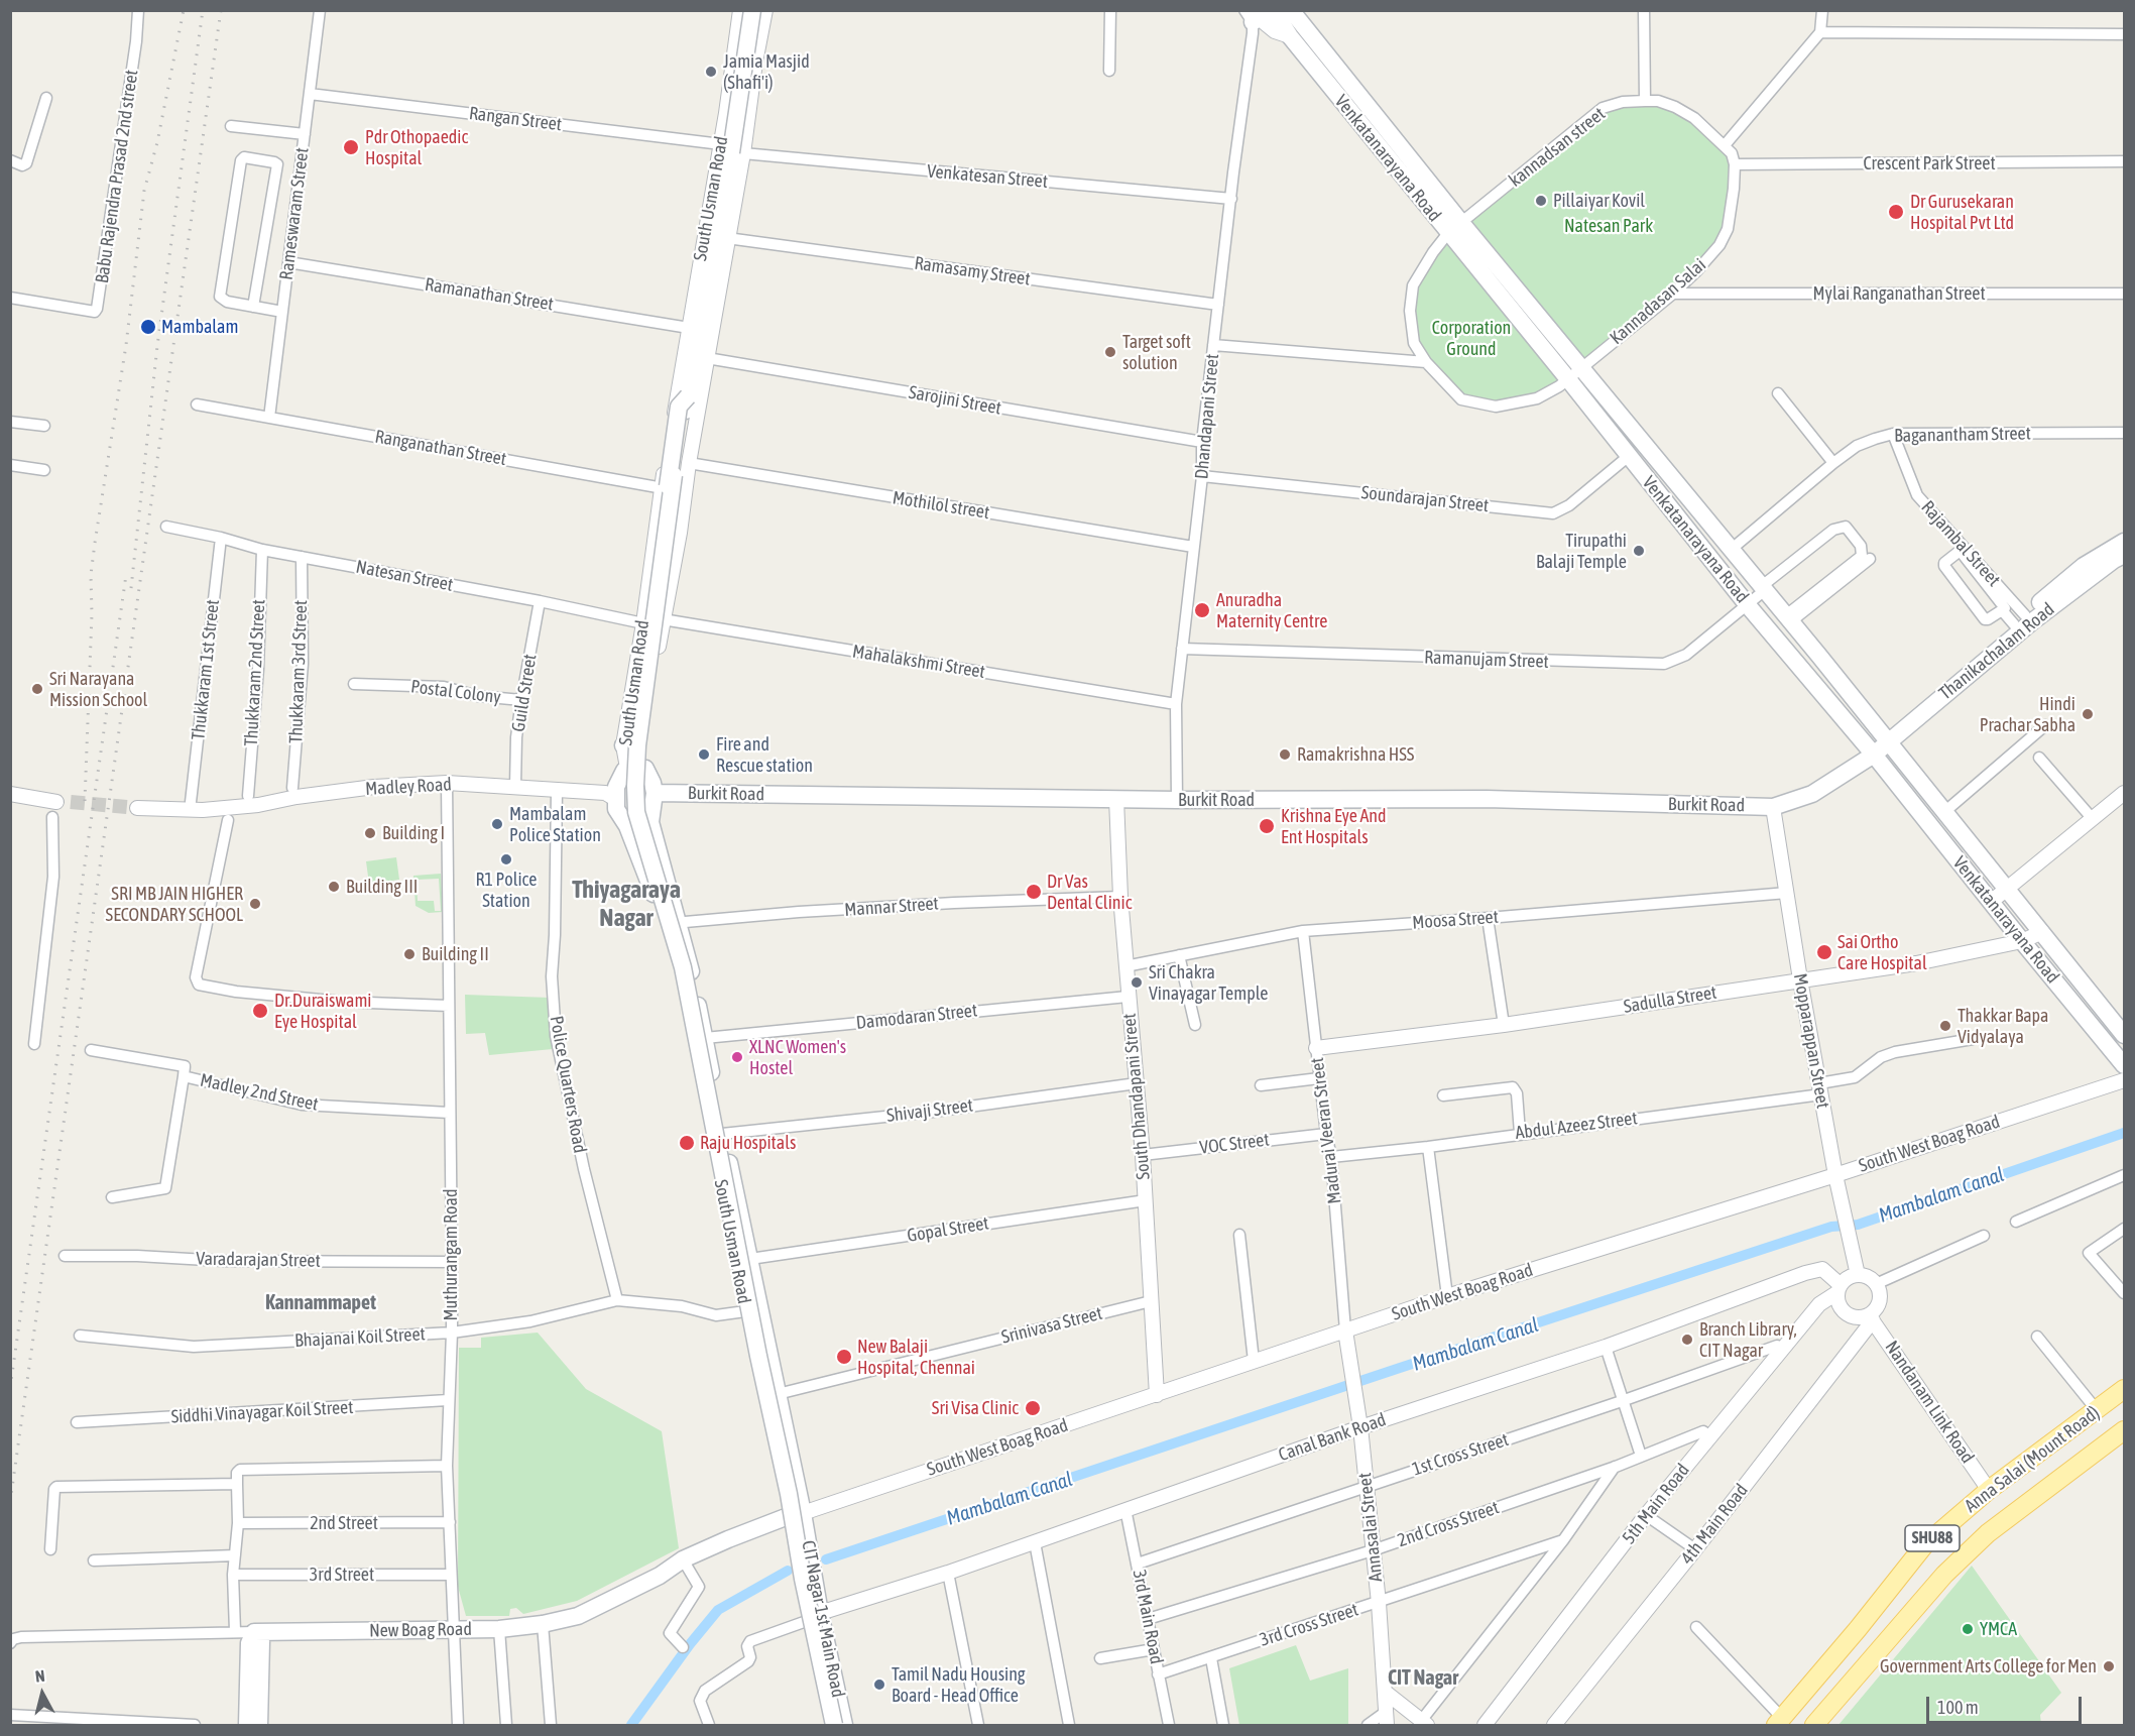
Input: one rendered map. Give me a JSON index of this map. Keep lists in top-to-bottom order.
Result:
{
  "streets": {
    "main road": [
      "Venkatanarayana Road",
      "South Usman Road",
      "Thanikachalam Road",
      "Burkit Road",
      "Anna Salai (Mount Road)",
      "SHU88",
      "CIT Nagar 1st Main Road",
      "New Boag Road"
    ],
    "street": [
      "Rangan Street",
      "kannadsan street",
      "Crescent Park Street",
      "Babu Rajendra Prasad 2nd street",
      "Venkatesan Street",
      "Rameswaram Street",
      "Ramasamy Street",
      "Mylai Ranganathan Street",
      "Ramanathan Street",
      "Kannadasan Salai",
      "Sarojini Street",
      "Dhandapani Street",
      "Baganantham Street",
      "Ranganathan Street",
      "Soundarajan Street",
      "Mothilol street",
      "Rajambal Street",
      "Natesan Street",
      "Ramanujam Street",
      "Mahalakshmi Street",
      "Thukkaram 1st Street",
      "Thukkaram 3rd Street",
      "Thukkaram 2nd Street",
      "Postal Colony",
      "Guild Street",
      "Madley Road",
      "Mannar Street",
      "Moosa Street",
      "Sadulla Street",
      "Damodaran Street",
      "Mopparappan Street",
      "Police Quarters Road",
      "Madley 2nd Street",
      "South Dhandapani Street",
      "Shivaji Street",
      "Abdul Azeez Street",
      "Madurai Veeran Street",
      "VOC Street",
      "South West Boag Road",
      "Gopal Street",
      "Muthurangam Road",
      "Varadarajan Street",
      "Srinivasa Street",
      "Bhajanai Koil Street",
      "Nandanam Link Road",
      "Siddhi Vinayagar Koil Street",
      "Canal Bank Road",
      "1st Cross Street",
      "5th Main Road",
      "2nd Street",
      "2nd Cross Street",
      "4th Main Road",
      "Annasalai Street",
      "3rd Street",
      "3rd Main Road",
      "3rd Cross Street"
    ]
  },
  "crossings": [
    ["Rangan Street", "Venkatesan Street"],
    ["Rangan Street", "South Usman Road"],
    ["Rangan Street", "Rameswaram Street"],
    ["kannadsan street", "Venkatanarayana Road"],
    ["kannadsan street", "Kannadasan Salai"],
    ["Venkatanarayana Road", "Kannadasan Salai"],
    ["Venkatanarayana Road", "Dhandapani Street"],
    ["Venkatanarayana Road", "Baganantham Street"],
    ["Venkatanarayana Road", "Soundarajan Street"],
    ["Venkatanarayana Road", "Thanikachalam Road"],
    ["Venkatanarayana Road", "Ramanujam Street"],
    ["Venkatanarayana Road", "Burkit Road"],
    ["Venkatanarayana Road", "Sadulla Street"],
    ["Crescent Park Street", "Kannadasan Salai"],
    ["Venkatesan Street", "South Usman Road"],
    ["Venkatesan Street", "Dhandapani Street"],
    ["South Usman Road", "Ramasamy Street"],
    ["South Usman Road", "Ramanathan Street"],
    ["South Usman Road", "Sarojini Street"],
    ["South Usman Road", "Ranganathan Street"],
    ["South Usman Road", "Mothilol street"],
    ["South Usman Road", "Natesan Street"],
    ["South Usman Road", "Mahalakshmi Street"],
    ["South Usman Road", "Madley Road"],
    ["South Usman Road", "Burkit Road"],
    ["South Usman Road", "Mannar Street"],
    ["South Usman Road", "Damodaran Street"],
    ["South Usman Road", "Shivaji Street"],
    ["South Usman Road", "South West Boag Road"],
    ["South Usman Road", "Gopal Street"],
    ["South Usman Road", "Srinivasa Street"],
    ["South Usman Road", "Bhajanai Koil Street"],
    ["South Usman Road", "CIT Nagar 1st Main Road"],
    ["South Usman Road", "New Boag Road"],
    ["Rameswaram Street", "Ramanathan Street"],
    ["Rameswaram Street", "Ranganathan Street"],
    ["Ramasamy Street", "Dhandapani Street"],
    ["Mylai Ranganathan Street", "Kannadasan Salai"],
    ["Sarojini Street", "Dhandapani Street"],
    ["Dhandapani Street", "Soundarajan Street"],
    ["Dhandapani Street", "Mothilol street"],
    ["Dhandapani Street", "Ramanujam Street"],
    ["Dhandapani Street", "Mahalakshmi Street"],
    ["Dhandapani Street", "Burkit Road"],
    ["Baganantham Street", "Rajambal Street"],
    ["Natesan Street", "Thukkaram 1st Street"],
    ["Natesan Street", "Thukkaram 3rd Street"],
    ["Natesan Street", "Thukkaram 2nd Street"],
    ["Natesan Street", "Guild Street"],
    ["Thanikachalam Road", "Burkit Road"],
    ["Thukkaram 1st Street", "Madley Road"],
    ["Postal Colony", "Guild Street"],
    ["Guild Street", "Madley Road"],
    ["Madley Road", "Burkit Road"],
    ["Madley Road", "Police Quarters Road"],
    ["Madley Road", "Muthurangam Road"],
    ["Burkit Road", "Mopparappan Street"],
    ["Burkit Road", "South Dhandapani Street"],
    ["Mannar Street", "South Dhandapani Street"],
    ["Moosa Street", "Mopparappan Street"],
    ["Moosa Street", "South Dhandapani Street"],
    ["Moosa Street", "Madurai Veeran Street"],
    ["Sadulla Street", "Mopparappan Street"],
    ["Sadulla Street", "Madurai Veeran Street"],
    ["Damodaran Street", "South Dhandapani Street"],
    ["Mopparappan Street", "Abdul Azeez Street"],
    ["Mopparappan Street", "South West Boag Road"],
    ["Mopparappan Street", "Nandanam Link Road"],
    ["Mopparappan Street", "Canal Bank Road"],
    ["Mopparappan Street", "5th Main Road"],
    ["Mopparappan Street", "4th Main Road"],
    ["Police Quarters Road", "Bhajanai Koil Street"],
    ["Madley 2nd Street", "Muthurangam Road"],
    ["South Dhandapani Street", "Shivaji Street"],
    ["South Dhandapani Street", "VOC Street"],
    ["South Dhandapani Street", "South West Boag Road"],
    ["South Dhandapani Street", "Gopal Street"],
    ["South Dhandapani Street", "Srinivasa Street"],
    ["Abdul Azeez Street", "Madurai Veeran Street"],
    ["Madurai Veeran Street", "VOC Street"],
    ["Madurai Veeran Street", "South West Boag Road"],
    ["Madurai Veeran Street", "Annasalai Street"],
    ["South West Boag Road", "Annasalai Street"],
    ["South West Boag Road", "CIT Nagar 1st Main Road"],
    ["South West Boag Road", "New Boag Road"],
    ["Muthurangam Road", "Varadarajan Street"],
    ["Muthurangam Road", "Bhajanai Koil Street"],
    ["Muthurangam Road", "Siddhi Vinayagar Koil Street"],
    ["Muthurangam Road", "2nd Street"],
    ["Muthurangam Road", "3rd Street"],
    ["Muthurangam Road", "New Boag Road"],
    ["Nandanam Link Road", "Canal Bank Road"],
    ["Nandanam Link Road", "Anna Salai (Mount Road)"],
    ["Nandanam Link Road", "5th Main Road"],
    ["Nandanam Link Road", "4th Main Road"],
    ["Canal Bank Road", "5th Main Road"],
    ["Canal Bank Road", "4th Main Road"],
    ["Canal Bank Road", "Annasalai Street"],
    ["Canal Bank Road", "3rd Main Road"],
    ["Canal Bank Road", "CIT Nagar 1st Main Road"],
    ["1st Cross Street", "5th Main Road"],
    ["1st Cross Street", "Annasalai Street"],
    ["1st Cross Street", "3rd Main Road"],
    ["5th Main Road", "2nd Cross Street"],
    ["5th Main Road", "4th Main Road"],
    ["2nd Cross Street", "Annasalai Street"],
    ["2nd Cross Street", "3rd Main Road"],
    ["Annasalai Street", "3rd Cross Street"],
    ["3rd Main Road", "3rd Cross Street"],
    ["CIT Nagar 1st Main Road", "New Boag Road"]
  ],
  "districts": ["Thiyagaraya Nagar", "Kannammapet", "CIT Nagar"],
  "water": ["Mambalam Canal"],
  "parks": ["Natesan Park", "Corporation Ground"],
  "places": [
    "Jamia Masjid (Shafi'i)",
    "Pdr Othopaedic Hospital",
    "Pillaiyar Kovil",
    "Dr Gurusekaran Hospital Pvt Ltd",
    "Mambalam",
    "Target soft solution",
    "Tirupathi Balaji Temple",
    "Anuradha Maternity Centre",
    "Sri Narayana Mission School",
    "Hindi Prachar Sabha",
    "Fire and Rescue station",
    "Ramakrishna HSS",
    "Mambalam Police Station",
    "Krishna Eye And Ent Hospitals",
    "Building I",
    "R1 Police Station",
    "Building III",
    "Dr Vas Dental Clinic",
    "SRI MB JAIN HIGHER SECONDARY SCHOOL",
    "Sai Ortho Care Hospital",
    "Building II",
    "Sri Chakra Vinayagar Temple",
    "Dr.Duraiswami Eye Hospital",
    "Thakkar Bapa Vidyalaya",
    "XLNC Women's Hostel",
    "Raju Hospitals",
    "Branch Library, CIT Nagar",
    "New Balaji Hospital, Chennai",
    "Sri Visa Clinic",
    "YMCA",
    "Government Arts College for Men",
    "Tamil Nadu Housing Board - Head Office"
  ],
  "scale_bar": "100 m",
  "north": "top"
}
